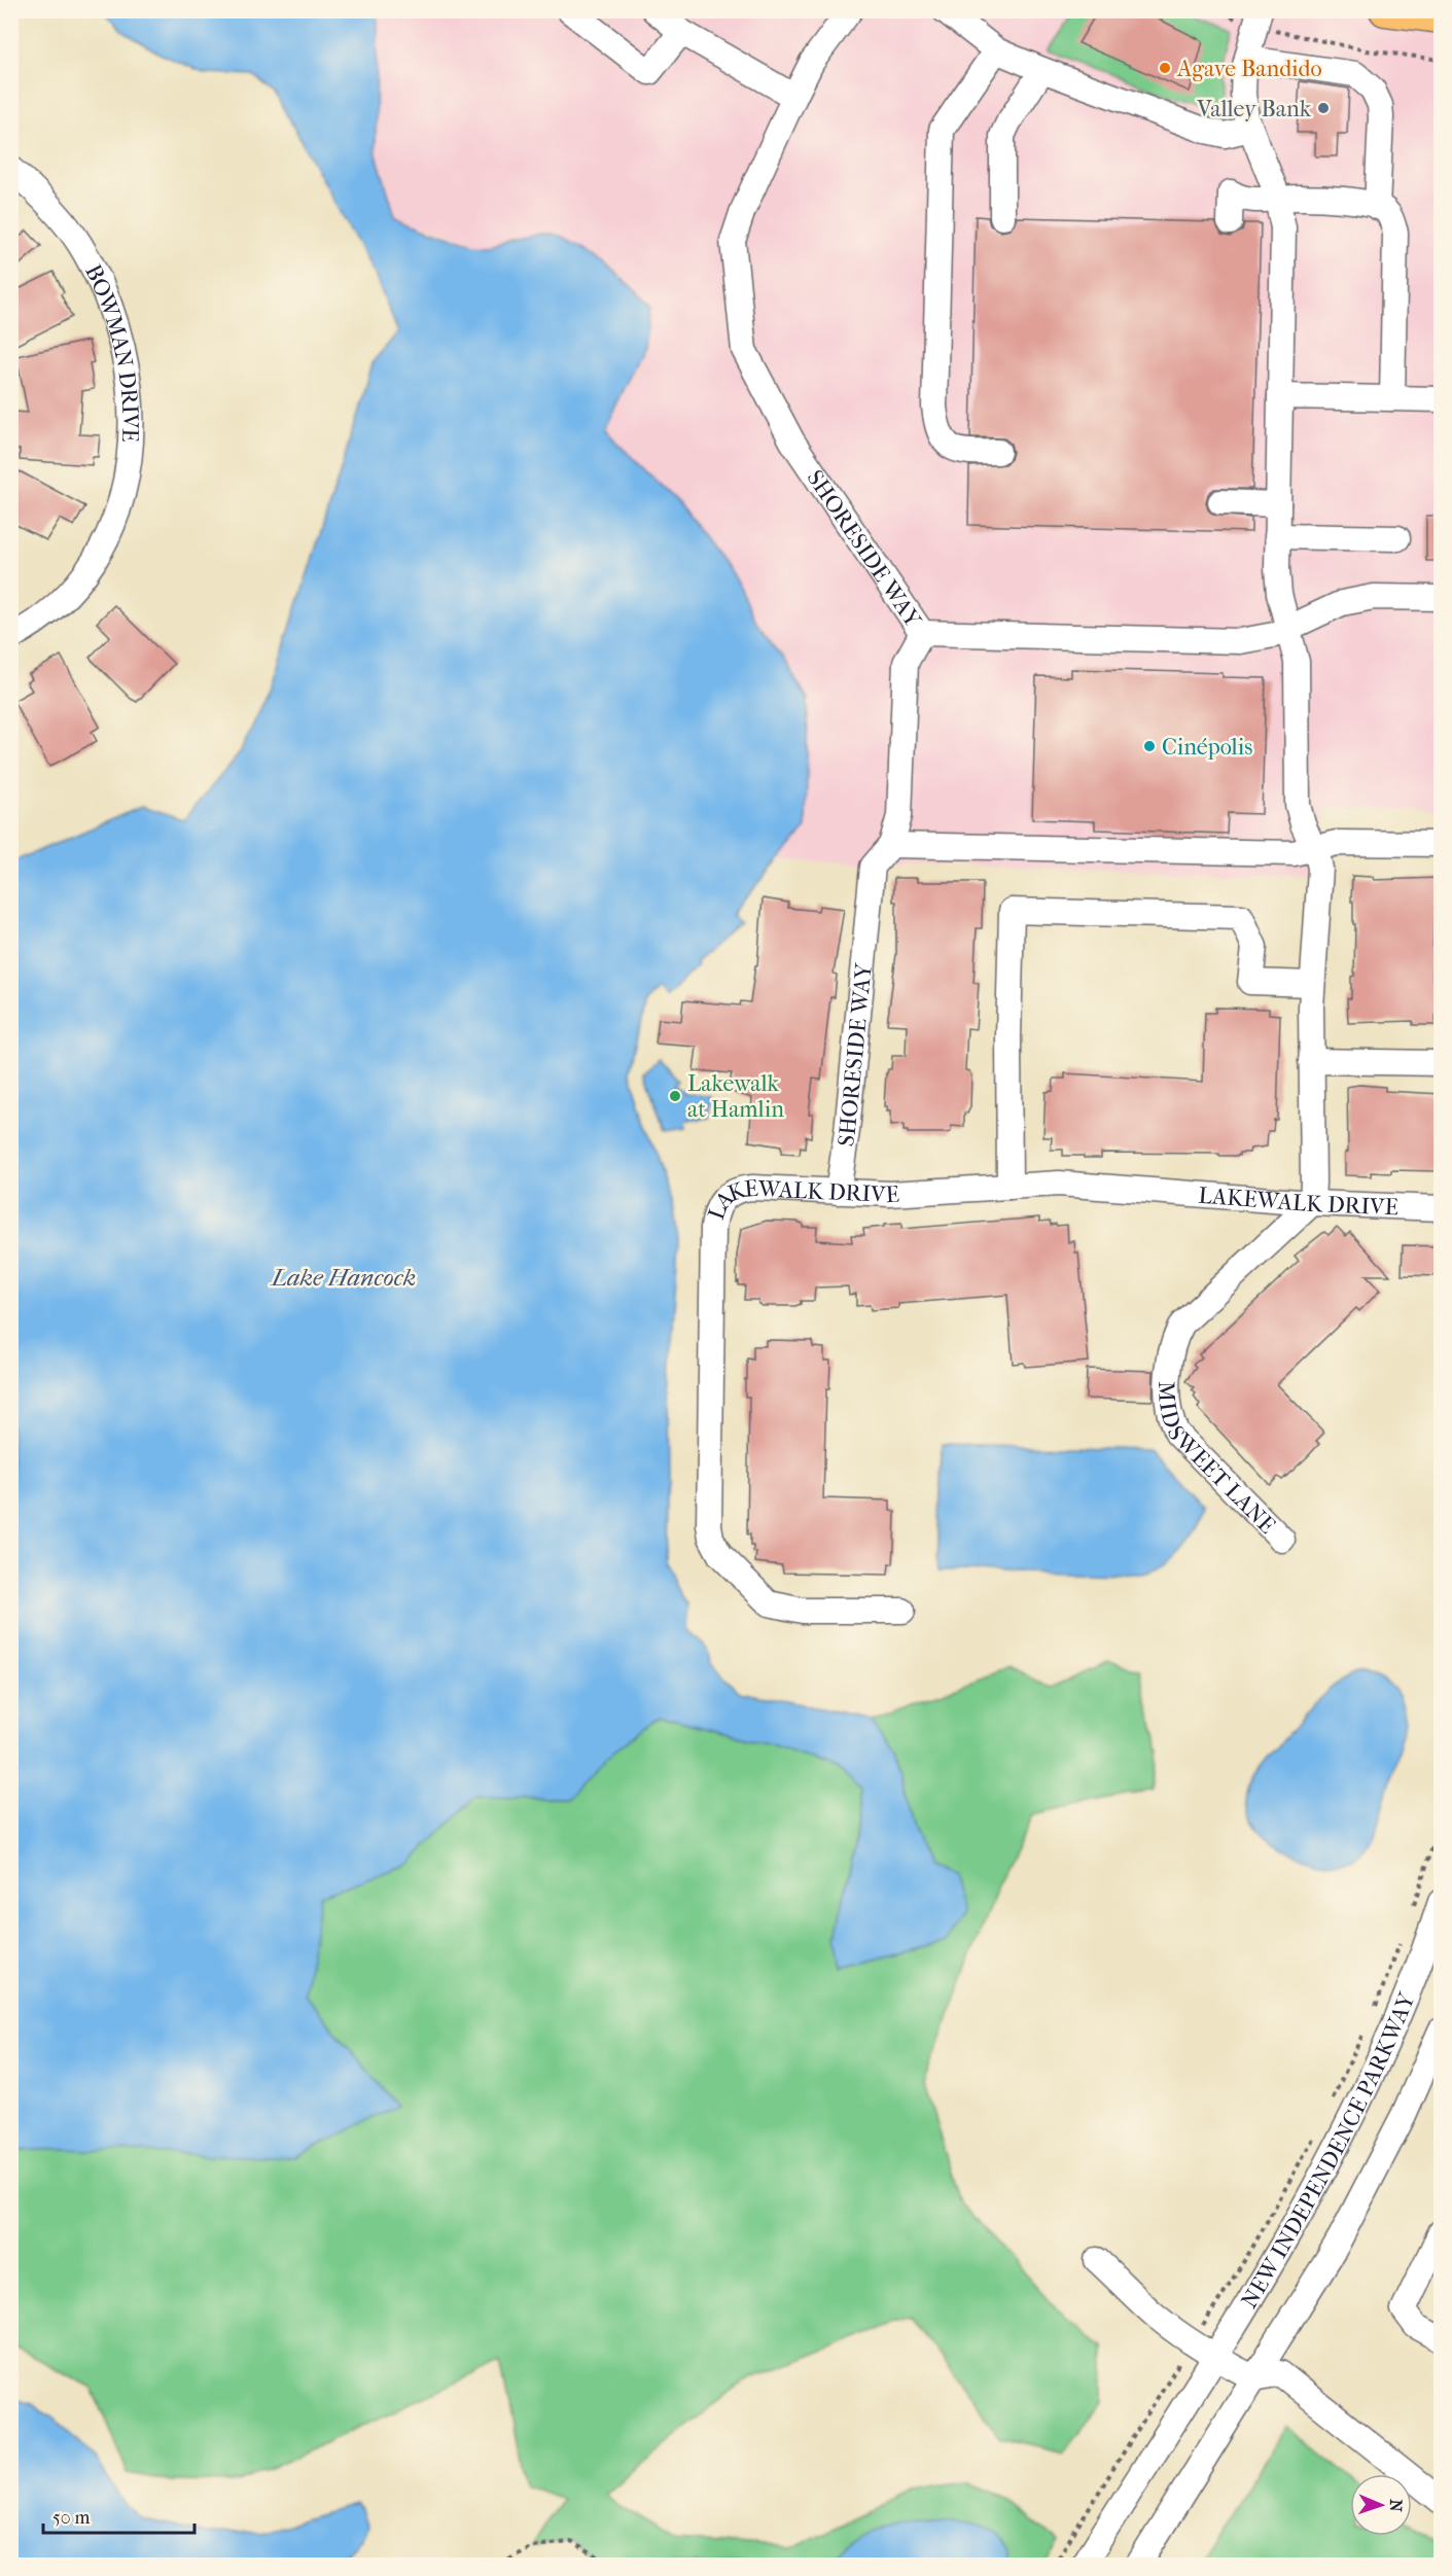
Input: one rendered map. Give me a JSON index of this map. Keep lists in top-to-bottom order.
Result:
{
  "streets": {
    "street": [
      "BOWMAN DRIVE",
      "SHORESIDE WAY",
      "LAKEWALK DRIVE",
      "MIDSWEET LANE",
      "NEW INDEPENDENCE PARKWAY"
    ]
  },
  "crossings": [
    ["SHORESIDE WAY", "LAKEWALK DRIVE"],
    ["LAKEWALK DRIVE", "MIDSWEET LANE"]
  ],
  "water": ["Lake Hancock"],
  "places": [
    "Agave Bandido",
    "Valley Bank",
    "Cinépolis",
    "Lakewalk at Hamlin"
  ],
  "scale_bar": "50 m",
  "north": "right"
}
